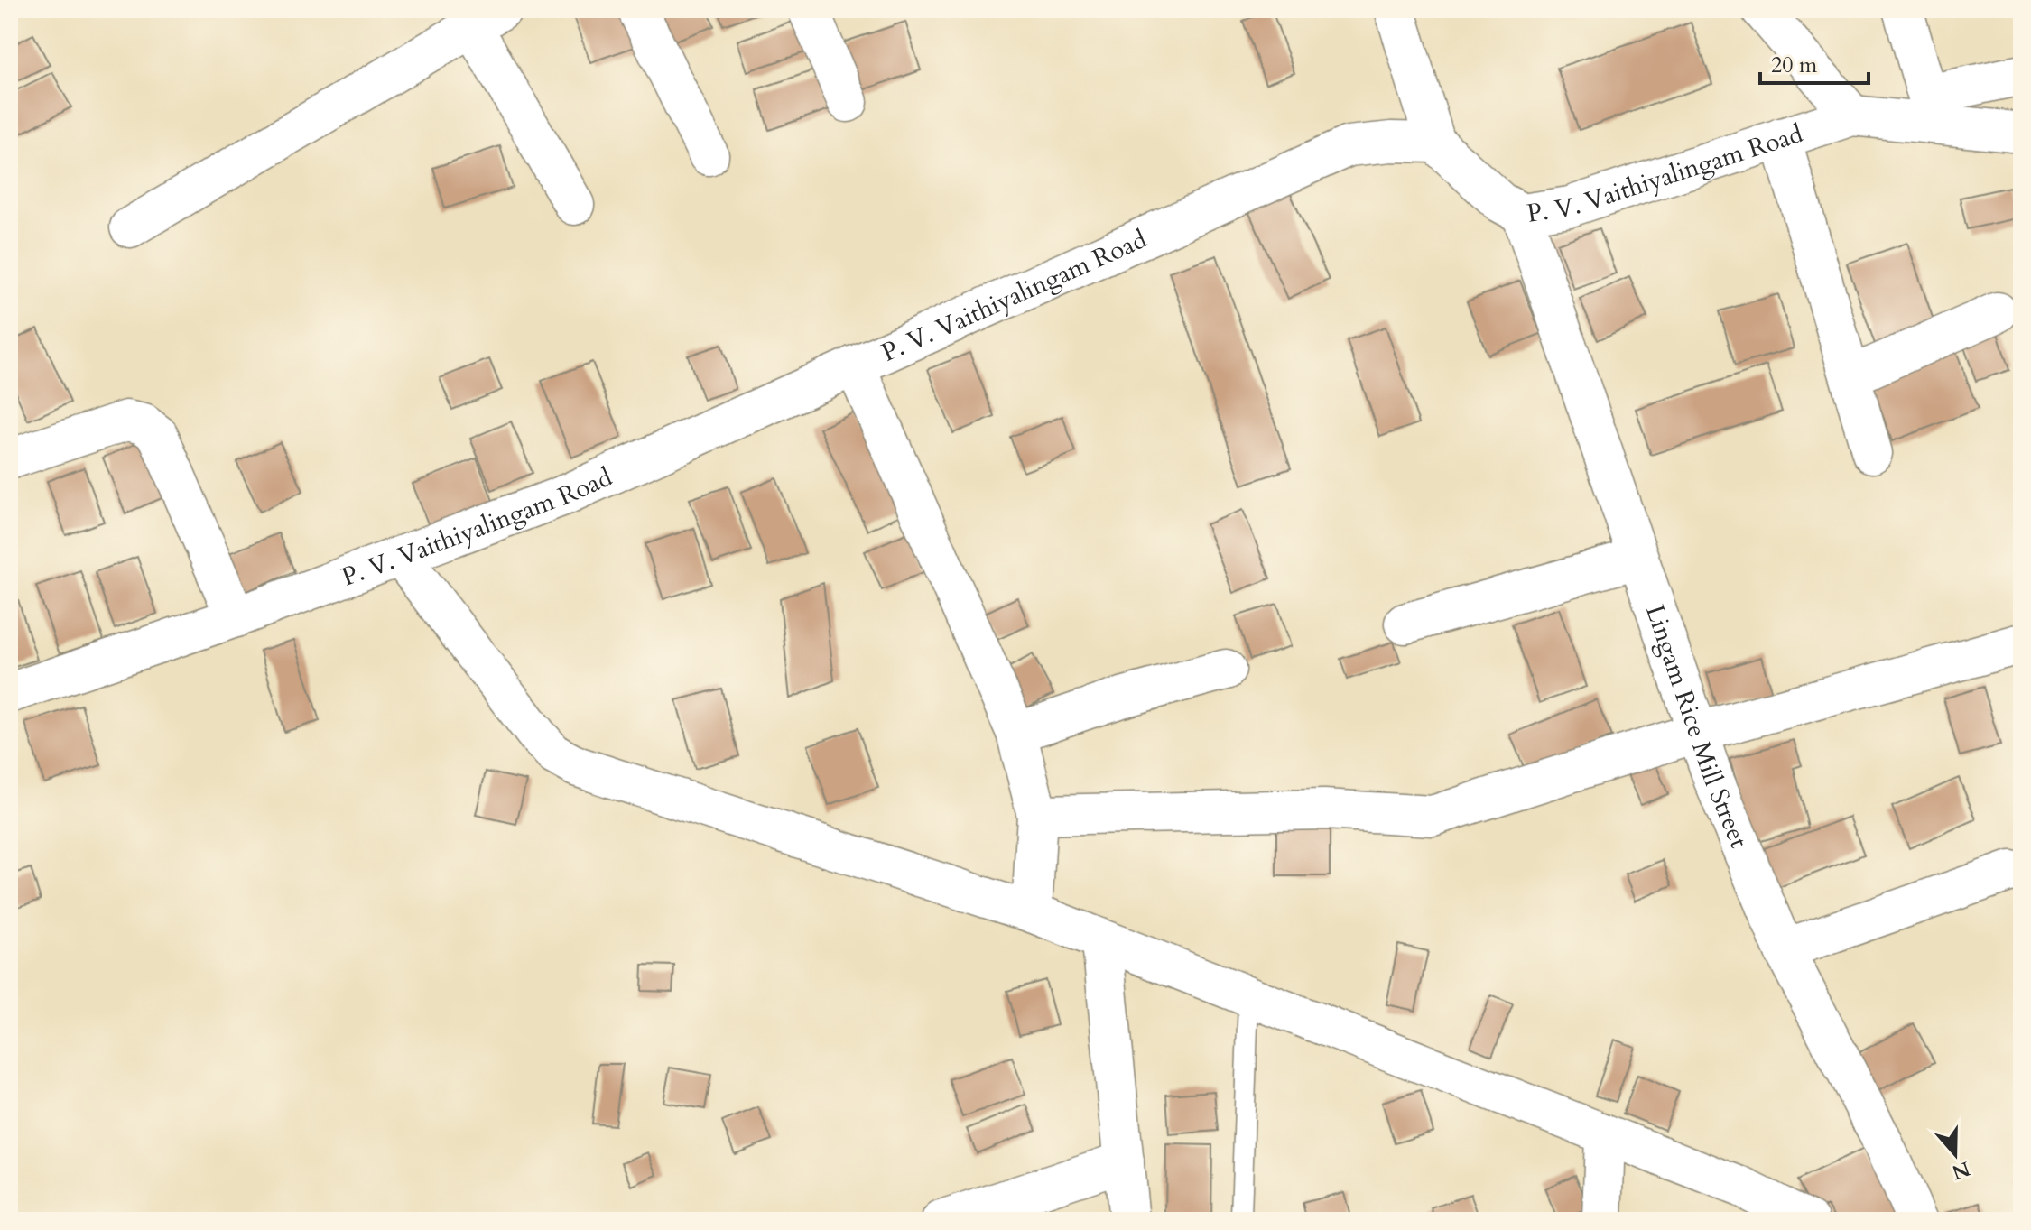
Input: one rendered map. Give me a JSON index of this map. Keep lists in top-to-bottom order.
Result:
{
  "streets": {
    "street": ["P. V. Vaithiyalingam Road", "Lingam Rice Mill Street"]
  },
  "crossings": [
    ["P. V. Vaithiyalingam Road", "Lingam Rice Mill Street"]
  ],
  "scale_bar": "20 m",
  "north": "bottom"
}
